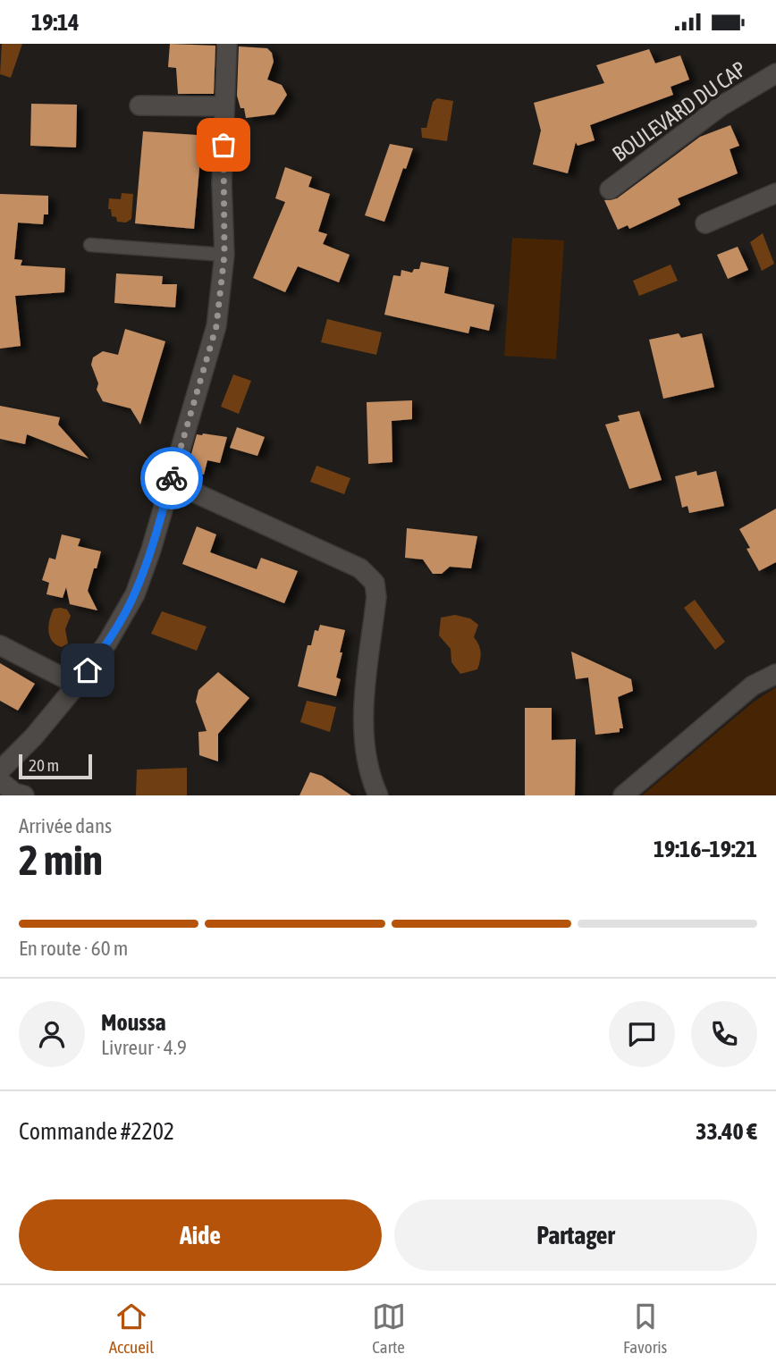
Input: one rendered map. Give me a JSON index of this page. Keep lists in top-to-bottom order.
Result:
{
  "streets": {
    "street": ["BOULEVARD DU CAP"]
  },
  "scale_bar": "20 m",
  "page": {
    "status": "19:14",
    "scale": "20 m",
    "heading": ["2 min", "Arrivée dans", "19:16–19:21"],
    "panel": [
      "Moussa",
      "Livreur · 4.9",
      "Commande #2202",
      "33.40 €"
    ],
    "bar": "En route · 60 m",
    "buttons": ["Aide", "Partager"],
    "tabs": ["Accueil", "Carte", "Favoris"]
  }
}
